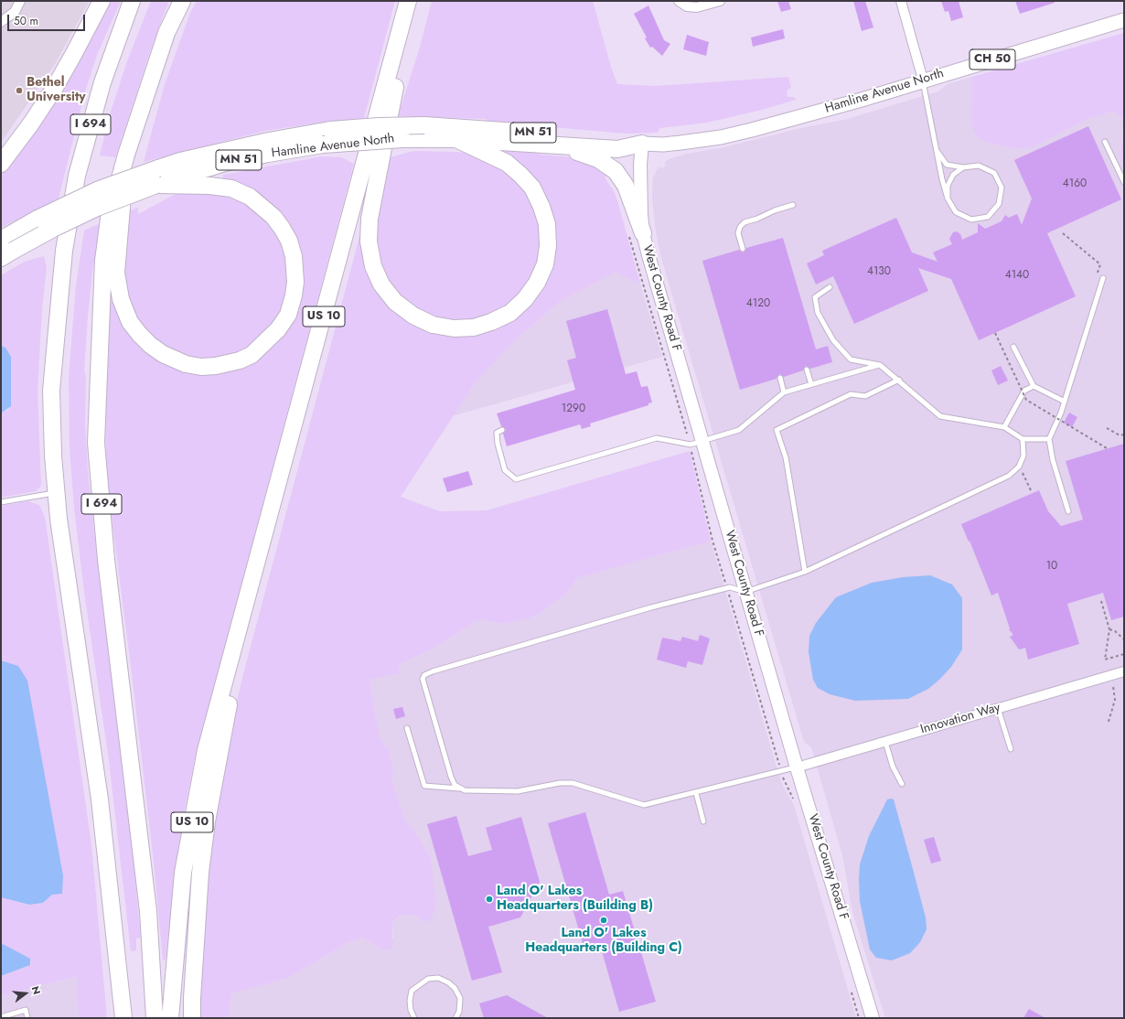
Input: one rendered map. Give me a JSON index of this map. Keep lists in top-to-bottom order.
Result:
{
  "streets": {
    "highway": [
      "Hamline Avenue North",
      "I 694",
      "MN 51",
      "US 10"
    ],
    "main road": ["CH 50"],
    "street": ["West County Road F", "Innovation Way"]
  },
  "crossings": [
    ["Hamline Avenue North", "West County Road F"],
    ["West County Road F", "Innovation Way"]
  ],
  "places": ["Bethel University", "Land O' Lakes Headquarters (Building B)", "Land O' Lakes Headquarters (Building C)"],
  "house_numbers": [
    "4160",
    "4130",
    "4140",
    "4120",
    "1290",
    "10"
  ],
  "scale_bar": "50 m",
  "north": "right"
}
